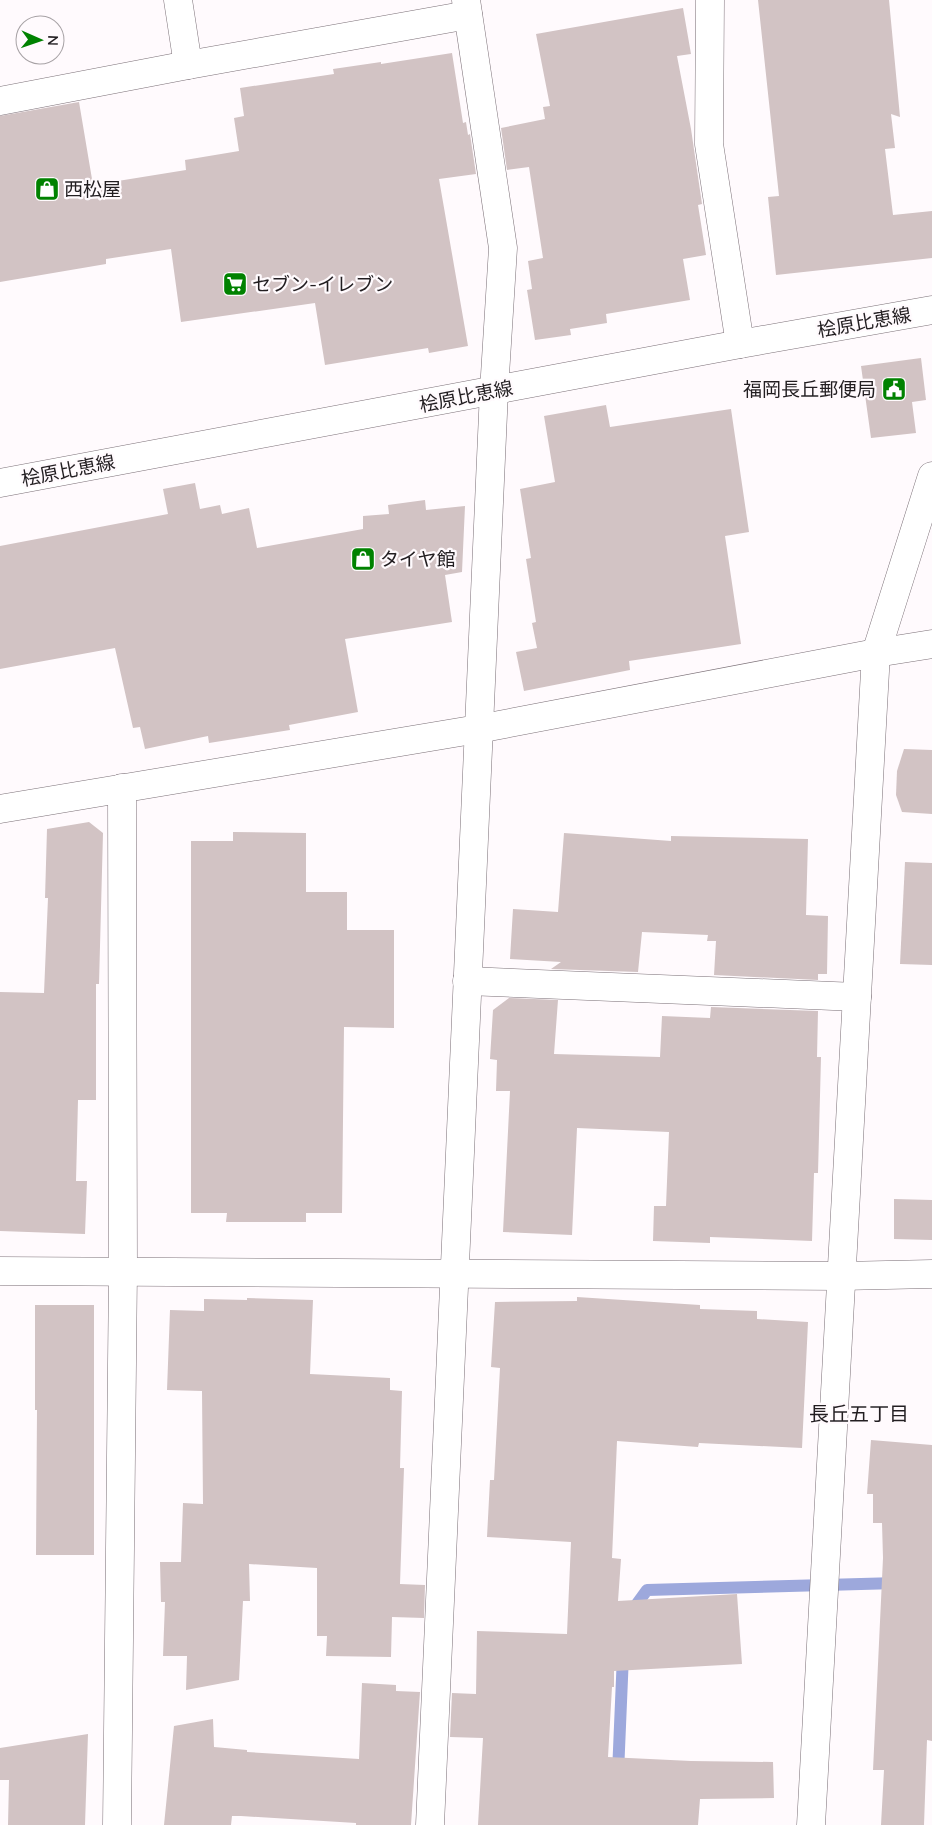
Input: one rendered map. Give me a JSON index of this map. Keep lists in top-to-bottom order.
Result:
{
  "streets": {
    "street": ["桧原比恵線"]
  },
  "districts": ["長丘五丁目"],
  "places": {
    "shop": ["西松屋", "タイヤ館"],
    "supermarket": ["セブン-イレブン"],
    "public building": ["福岡長丘郵便局"]
  },
  "north": "right"
}
